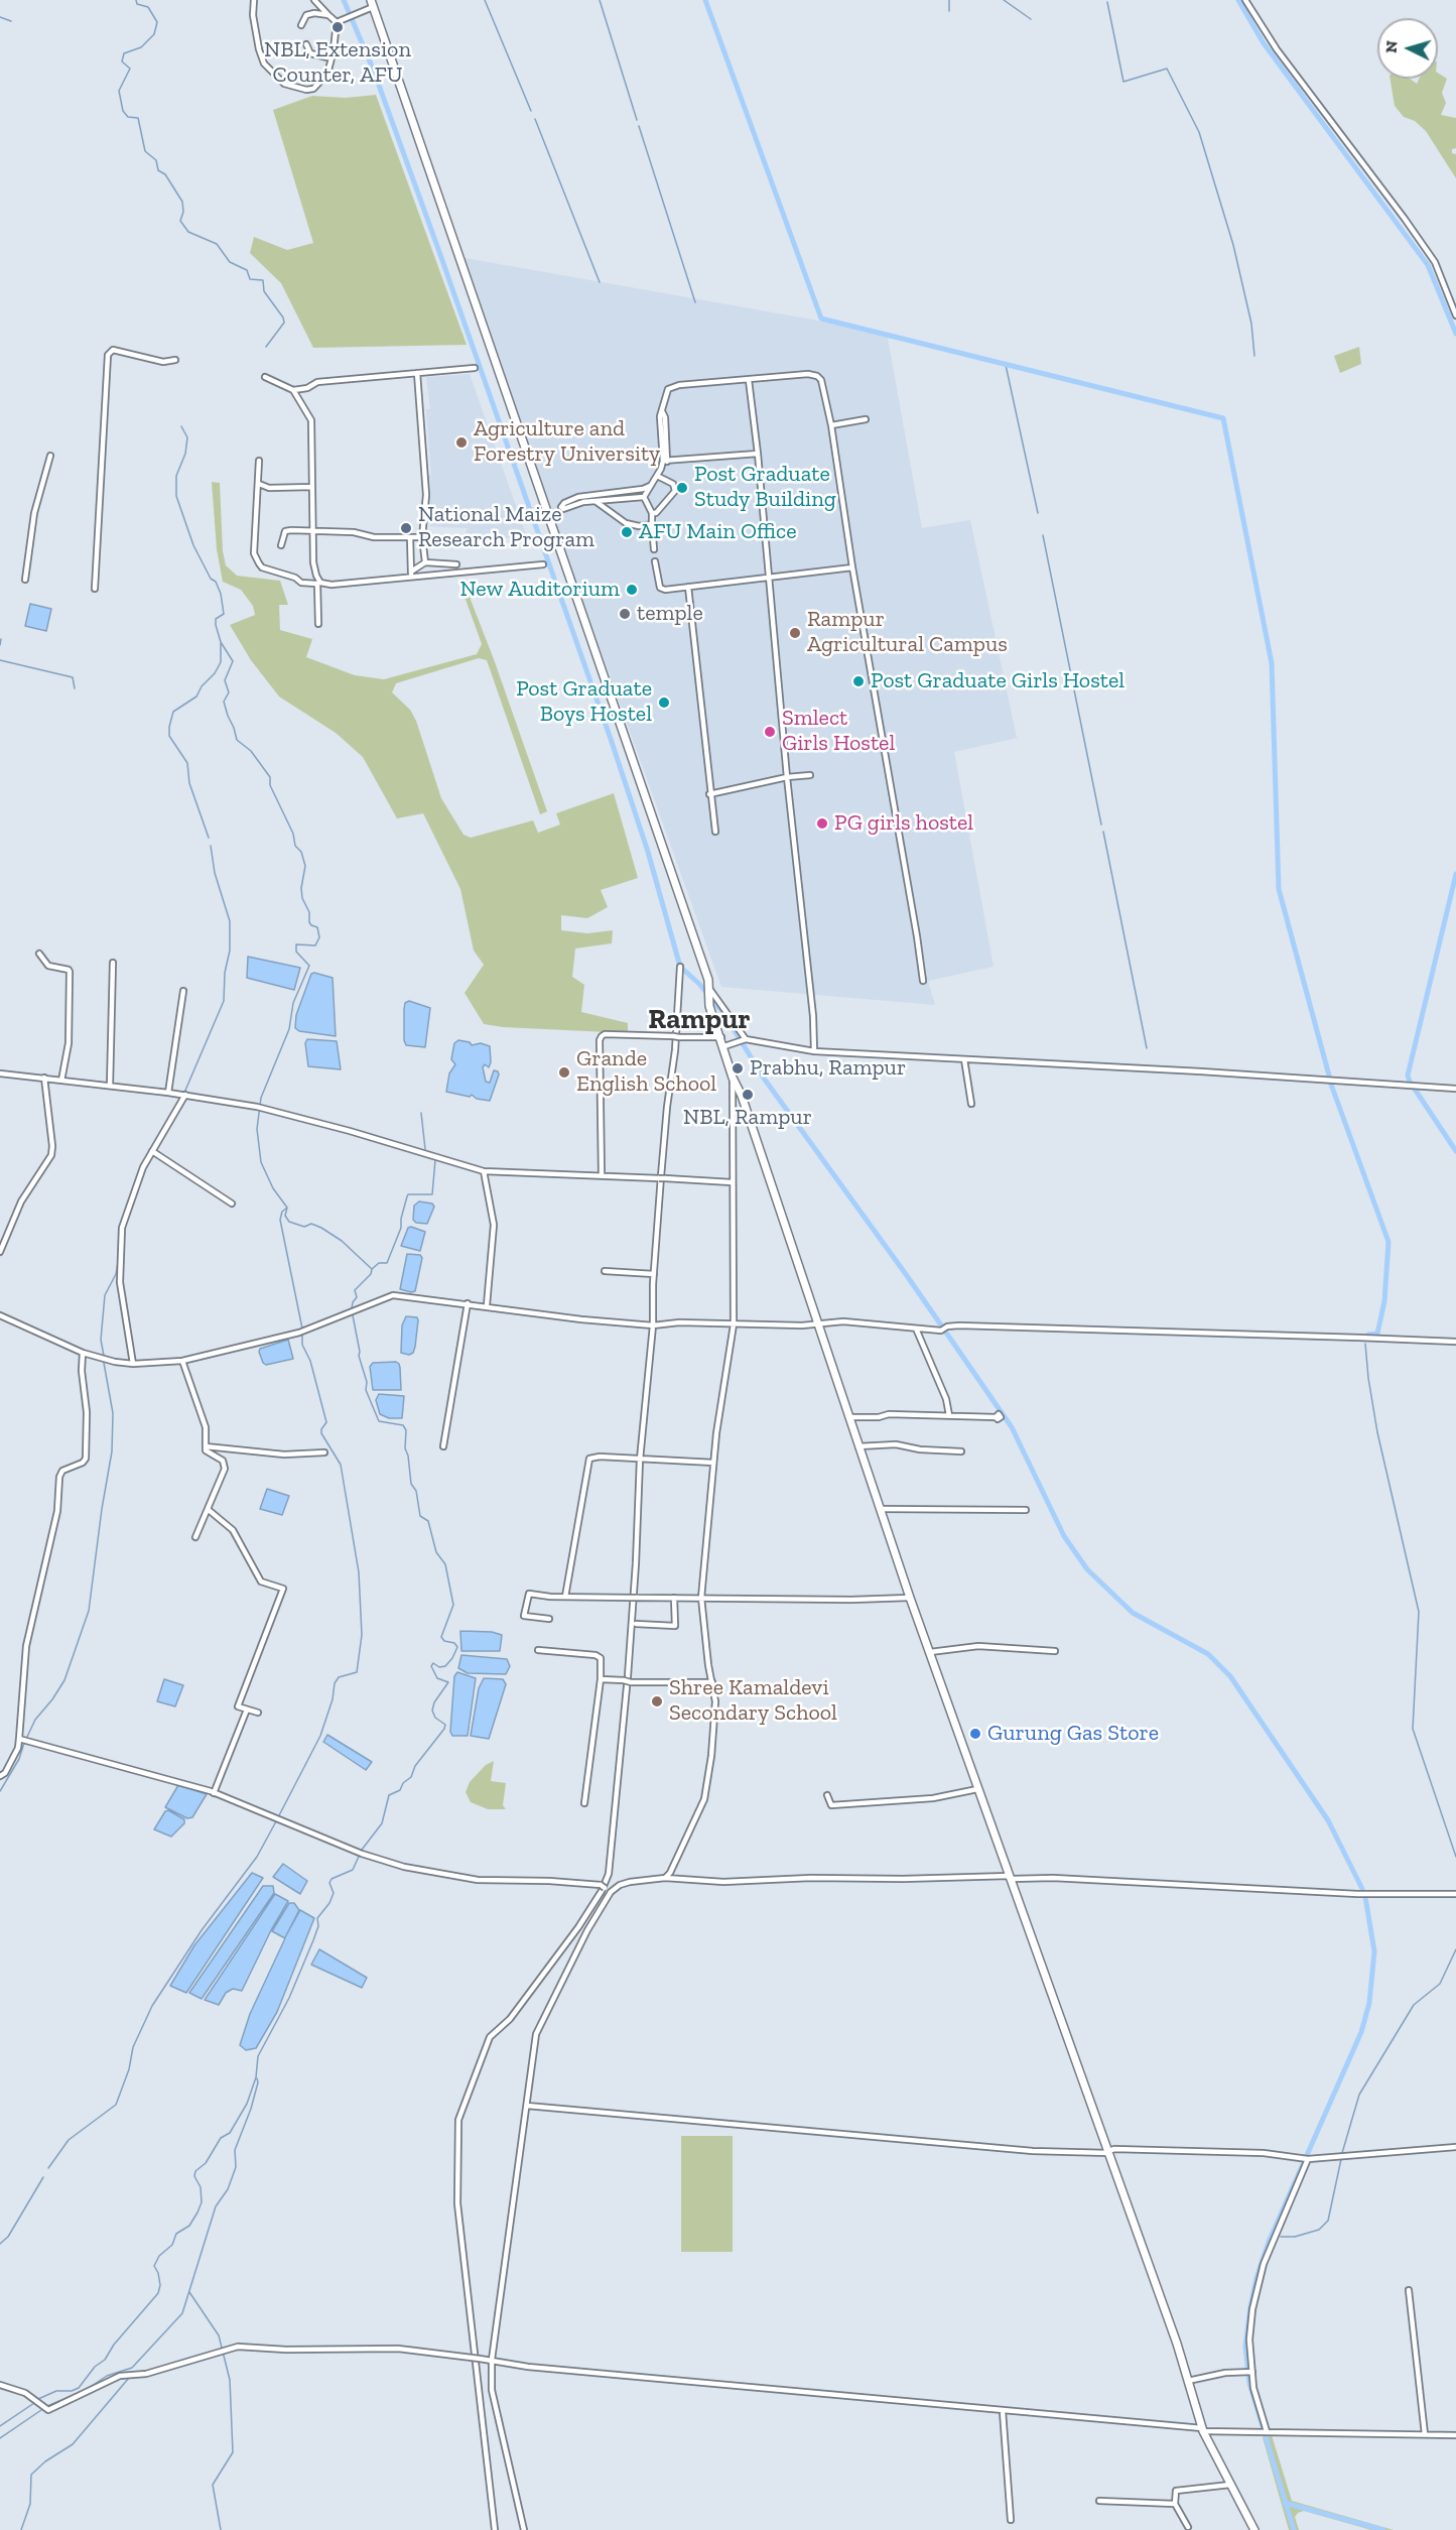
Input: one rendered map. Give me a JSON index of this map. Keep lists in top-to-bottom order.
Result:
{
  "districts": ["Rampur"],
  "places": [
    "NBL, Extension Counter, AFU",
    "Agriculture and Forestry University",
    "Post Graduate Study Building",
    "National Maize Research Program",
    "AFU Main Office",
    "New Auditorium",
    "temple",
    "Rampur Agricultural Campus",
    "Post Graduate Girls Hostel",
    "Post Graduate Boys Hostel",
    "Smlect Girls Hostel",
    "PG girls hostel",
    "Prabhu, Rampur",
    "Grande English School",
    "NBL, Rampur",
    "Shree Kamaldevi Secondary School",
    "Gurung Gas Store"
  ],
  "north": "left"
}
